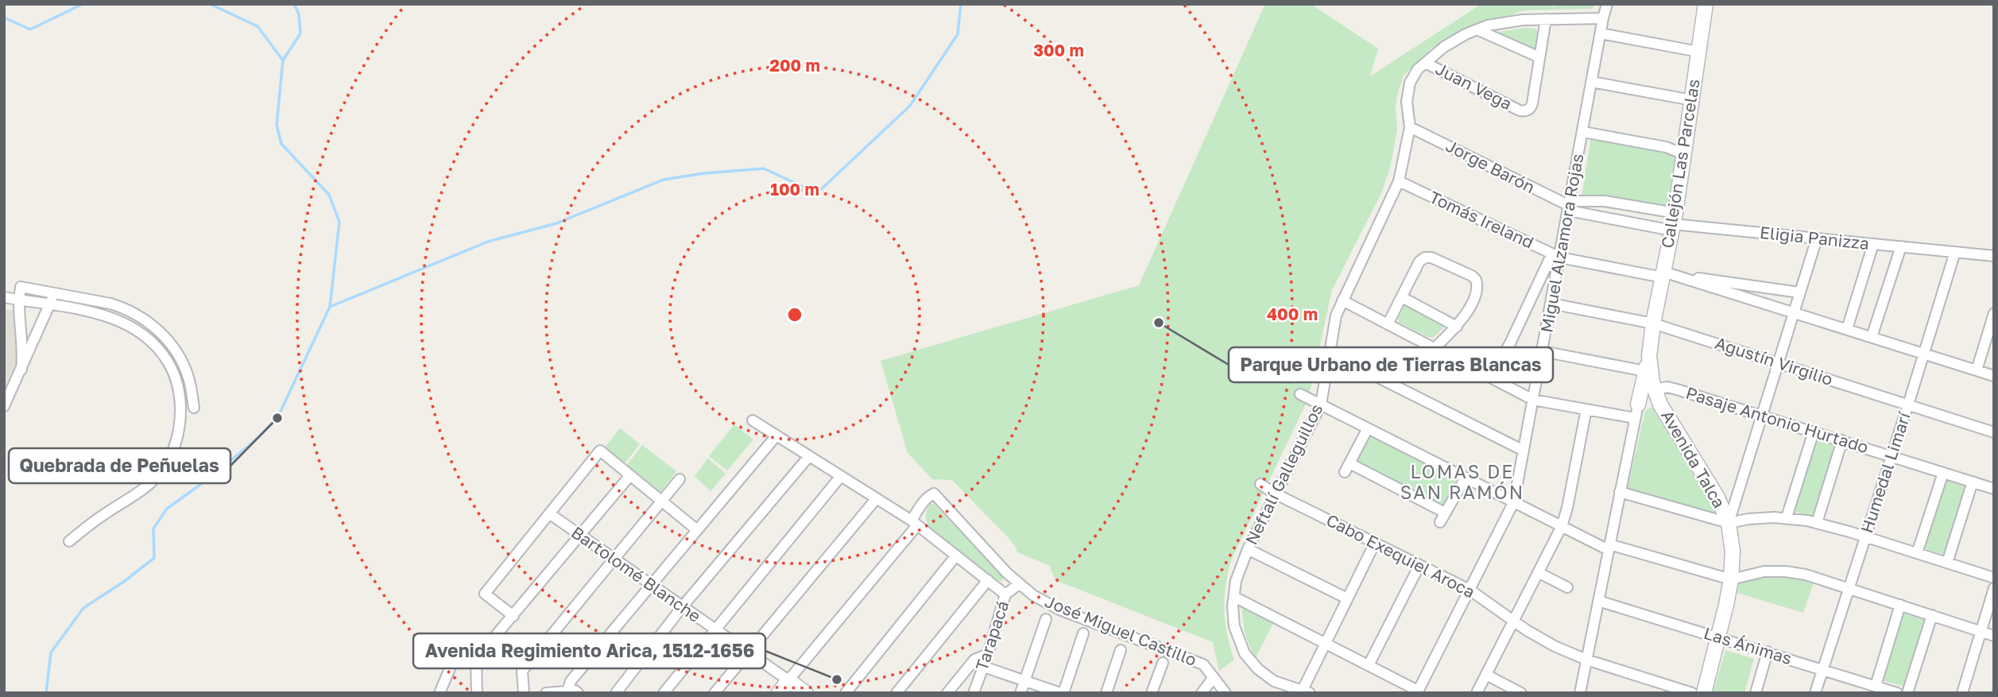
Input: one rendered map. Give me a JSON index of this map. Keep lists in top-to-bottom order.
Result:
{
  "streets": {
    "main road": ["Callejón Las Parcelas", "Avenida Talca", "Bartolomé Blanche"],
    "street": [
      "Juan Vega",
      "Jorge Barón",
      "Tomás Ireland",
      "Eligia Panizza",
      "Miguel Alzamora Rojas",
      "Agustín Virgilio",
      "Pasaje Antonio Hurtado",
      "Humedal Limarí",
      "Neftalí Galleguillos",
      "Cabo Exequiel Aroca",
      "José Miguel Castillo",
      "Tarapacá",
      "Las Ánimas"
    ]
  },
  "crossings": [
    ["Juan Vega", "Neftalí Galleguillos"],
    ["Callejón Las Parcelas", "Jorge Barón"],
    ["Callejón Las Parcelas", "Tomás Ireland"],
    ["Callejón Las Parcelas", "Eligia Panizza"],
    ["Callejón Las Parcelas", "Agustín Virgilio"],
    ["Callejón Las Parcelas", "Avenida Talca"],
    ["Jorge Barón", "Eligia Panizza"],
    ["Jorge Barón", "Miguel Alzamora Rojas"],
    ["Jorge Barón", "Neftalí Galleguillos"],
    ["Tomás Ireland", "Miguel Alzamora Rojas"],
    ["Tomás Ireland", "Neftalí Galleguillos"],
    ["Eligia Panizza", "Humedal Limarí"],
    ["Miguel Alzamora Rojas", "Agustín Virgilio"],
    ["Miguel Alzamora Rojas", "Neftalí Galleguillos"],
    ["Miguel Alzamora Rojas", "Cabo Exequiel Aroca"],
    ["Agustín Virgilio", "Avenida Talca"],
    ["Agustín Virgilio", "Humedal Limarí"],
    ["Pasaje Antonio Hurtado", "Avenida Talca"],
    ["Pasaje Antonio Hurtado", "Humedal Limarí"],
    ["Avenida Talca", "Las Ánimas"],
    ["Humedal Limarí", "Las Ánimas"],
    ["Neftalí Galleguillos", "Cabo Exequiel Aroca"],
    ["José Miguel Castillo", "Tarapacá"]
  ],
  "districts": ["LOMAS DE SAN RAMÓN"],
  "places": ["Parque Urbano de Tierras Blancas", "Quebrada de Peñuelas", "Avenida Regimiento Arica, 1512-1656"],
  "rings": [
    "300 m",
    "200 m",
    "100 m",
    "400 m"
  ]
}
